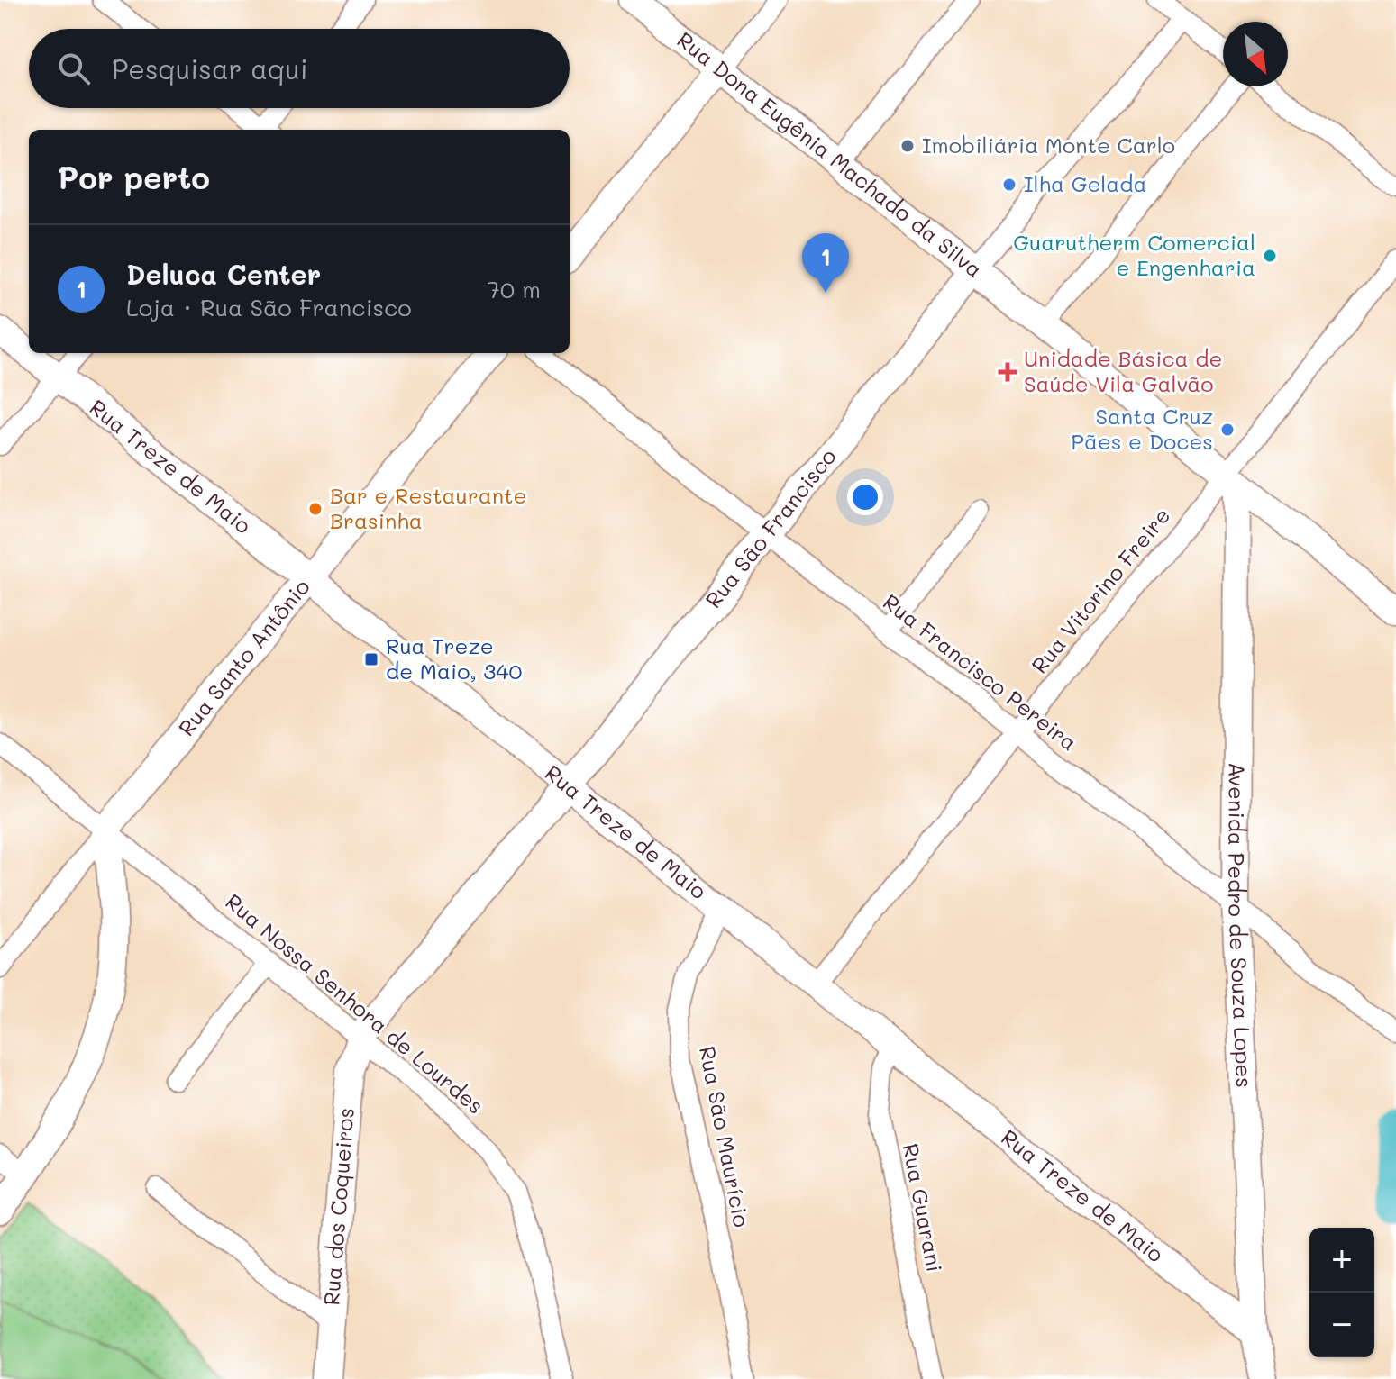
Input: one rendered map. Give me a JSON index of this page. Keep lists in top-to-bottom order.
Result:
{
  "streets": {
    "street": [
      "Rua Dona Eugênia Machado da Silva",
      "Rua Treze de Maio",
      "Rua São Francisco",
      "Rua Vitorino Freire",
      "Rua Santo Antônio",
      "Rua Francisco Pereira",
      "Avenida Pedro de Souza Lopes",
      "Rua Nossa Senhora de Lourdes",
      "Rua São Maurício",
      "Rua dos Coqueiros",
      "Rua Guarani"
    ]
  },
  "crossings": [
    ["Rua Dona Eugênia Machado da Silva", "Rua São Francisco"],
    ["Rua Dona Eugênia Machado da Silva", "Rua Vitorino Freire"],
    ["Rua Dona Eugênia Machado da Silva", "Avenida Pedro de Souza Lopes"],
    ["Rua Treze de Maio", "Rua São Francisco"],
    ["Rua Treze de Maio", "Rua Vitorino Freire"],
    ["Rua Treze de Maio", "Rua Santo Antônio"],
    ["Rua Treze de Maio", "Avenida Pedro de Souza Lopes"],
    ["Rua Treze de Maio", "Rua São Maurício"],
    ["Rua Treze de Maio", "Rua Guarani"],
    ["Rua São Francisco", "Rua Francisco Pereira"],
    ["Rua São Francisco", "Rua Nossa Senhora de Lourdes"],
    ["Rua São Francisco", "Rua dos Coqueiros"],
    ["Rua Vitorino Freire", "Rua Francisco Pereira"],
    ["Rua Vitorino Freire", "Avenida Pedro de Souza Lopes"],
    ["Rua Santo Antônio", "Rua Nossa Senhora de Lourdes"],
    ["Rua Francisco Pereira", "Avenida Pedro de Souza Lopes"],
    ["Rua Nossa Senhora de Lourdes", "Rua dos Coqueiros"]
  ],
  "places": {
    "other": [
      "Imobiliária Monte Carlo",
      "Ilha Gelada",
      "Guarutherm Comercial e Engenharia",
      "Santa Cruz Pães e Doces",
      "Bar e Restaurante Brasinha"
    ],
    "health": ["Unidade Básica de Saúde Vila Galvão"],
    "transit": ["Rua Treze de Maio, 340"]
  },
  "north": "bottom right",
  "page": {
    "search": "Pesquisar aqui",
    "heading": "Por perto",
    "list": [
      {
        "mark": "1",
        "name": "Deluca Center",
        "note": "Loja · Rua São Francisco",
        "value": "70 m"
      }
    ],
    "pins": "1",
    "map_buttons": ["+", "−"]
  }
}
